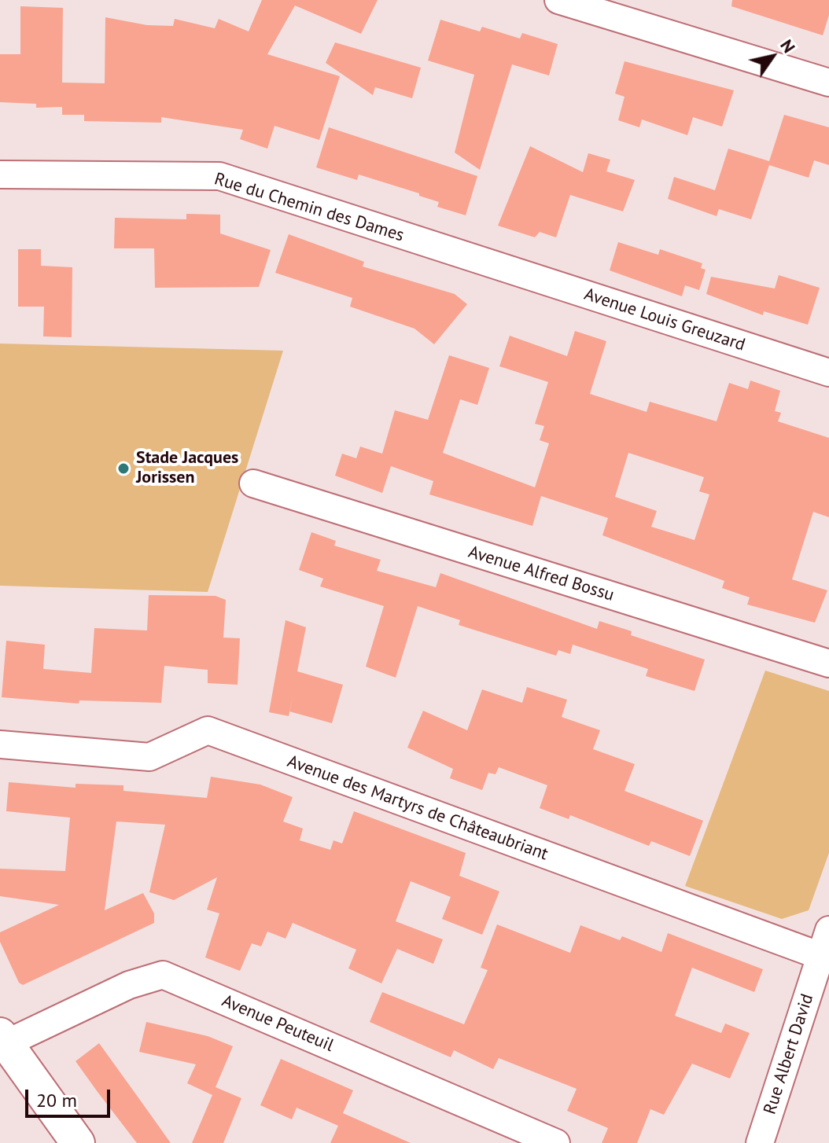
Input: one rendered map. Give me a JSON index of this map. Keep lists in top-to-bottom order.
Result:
{
  "streets": {
    "street": [
      "Rue du Chemin des Dames",
      "Avenue Louis Greuzard",
      "Avenue Alfred Bossu",
      "Avenue des Martyrs de Châteaubriant",
      "Avenue Peuteuil",
      "Rue Albert David"
    ]
  },
  "crossings": [
    ["Rue du Chemin des Dames", "Avenue Louis Greuzard"],
    ["Avenue des Martyrs de Châteaubriant", "Rue Albert David"]
  ],
  "places": ["Stade Jacques Jorissen"],
  "scale_bar": "20 m",
  "north": "top right"
}
